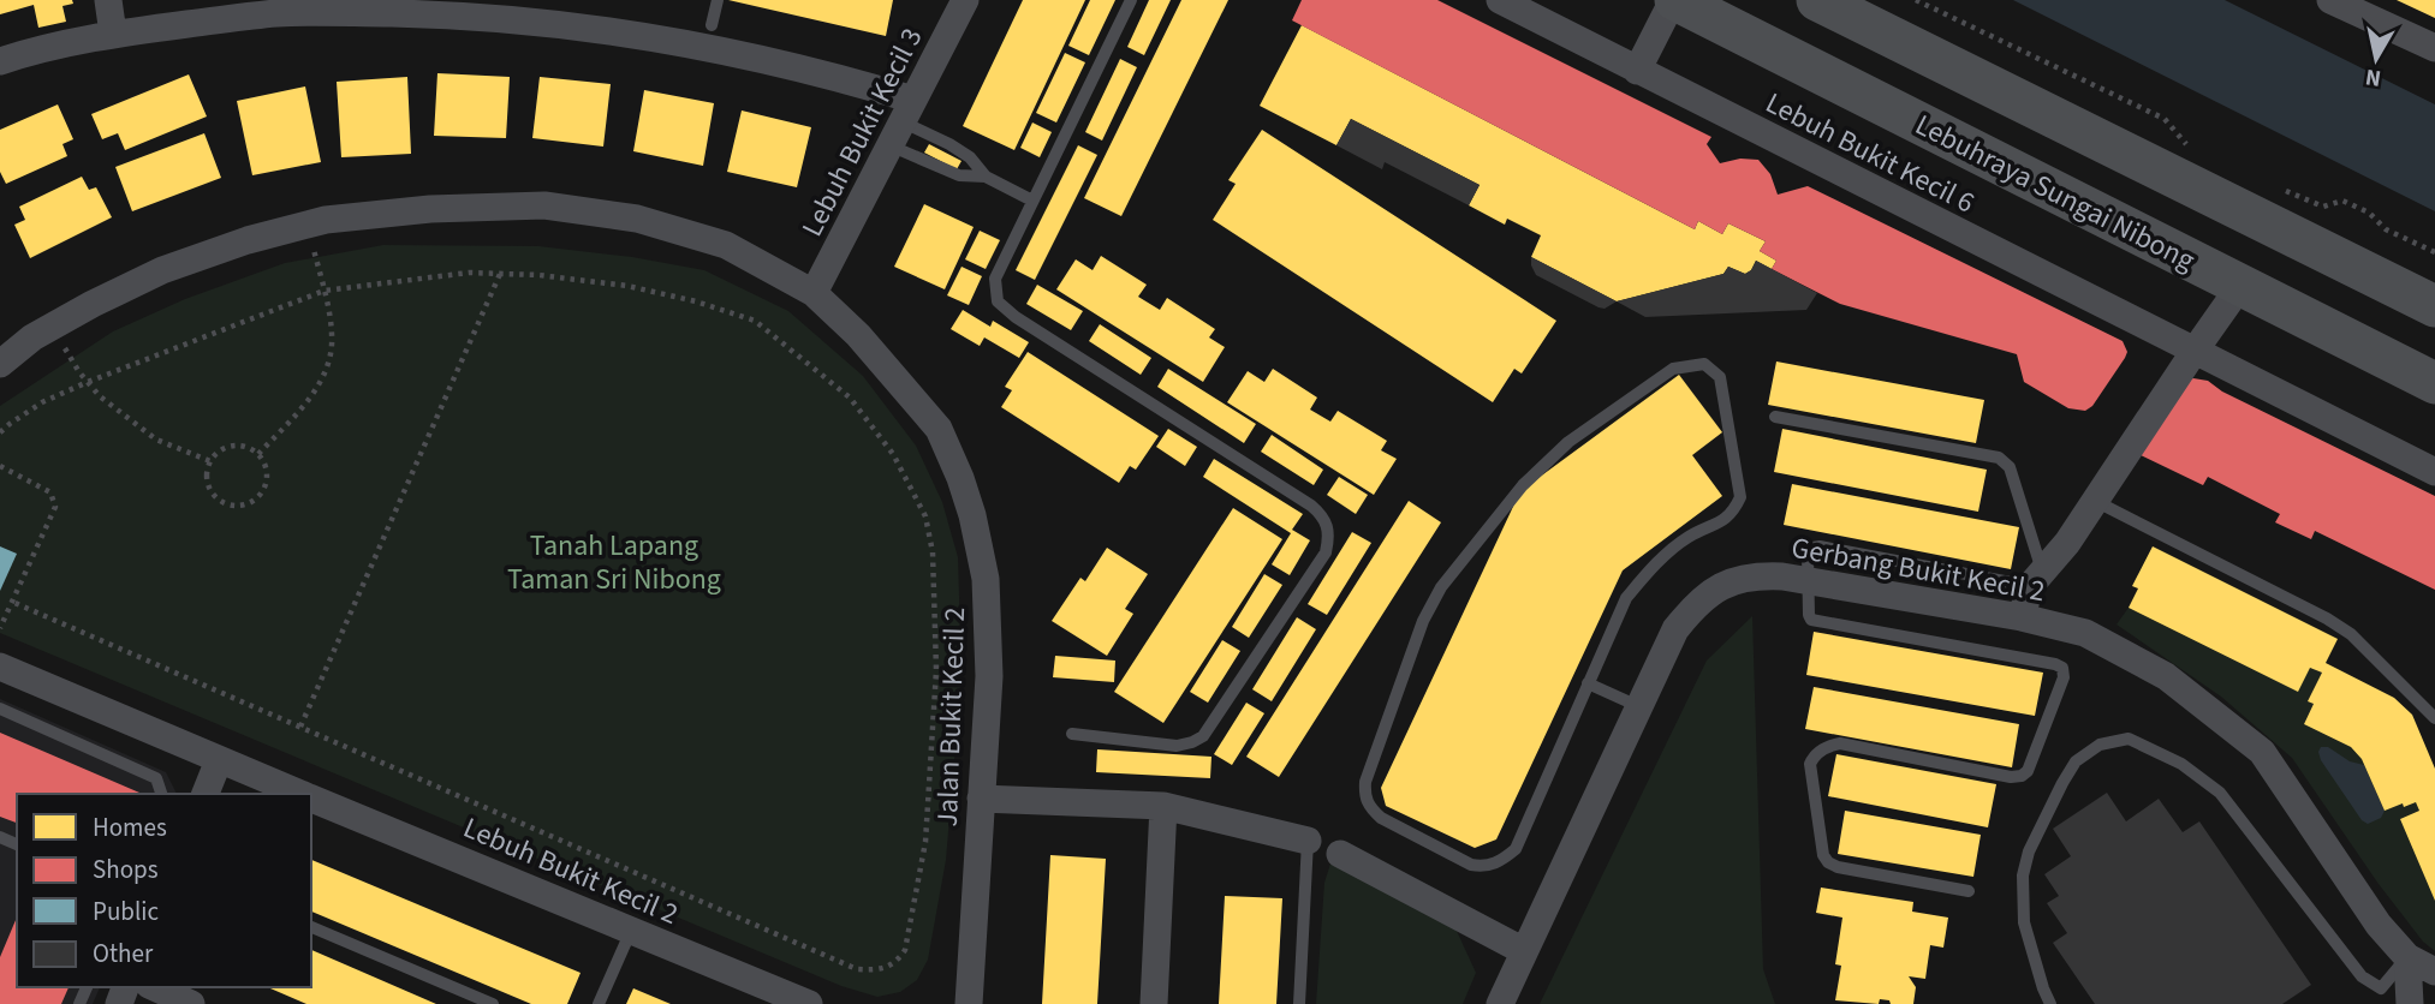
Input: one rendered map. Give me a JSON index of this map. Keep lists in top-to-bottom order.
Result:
{
  "streets": {
    "main road": ["Lebuhraya Sungai Nibong"],
    "street": [
      "Lebuh Bukit Kecil 3",
      "Lebuh Bukit Kecil 6",
      "Gerbang Bukit Kecil 2",
      "Jalan Bukit Kecil 2",
      "Lebuh Bukit Kecil 2"
    ]
  },
  "crossings": [
    ["Lebuh Bukit Kecil 3", "Jalan Bukit Kecil 2"]
  ],
  "parks": ["Tanah Lapang Taman Sri Nibong"],
  "legend": [
    "Homes",
    "Shops",
    "Public",
    "Other"
  ],
  "north": "bottom"
}
